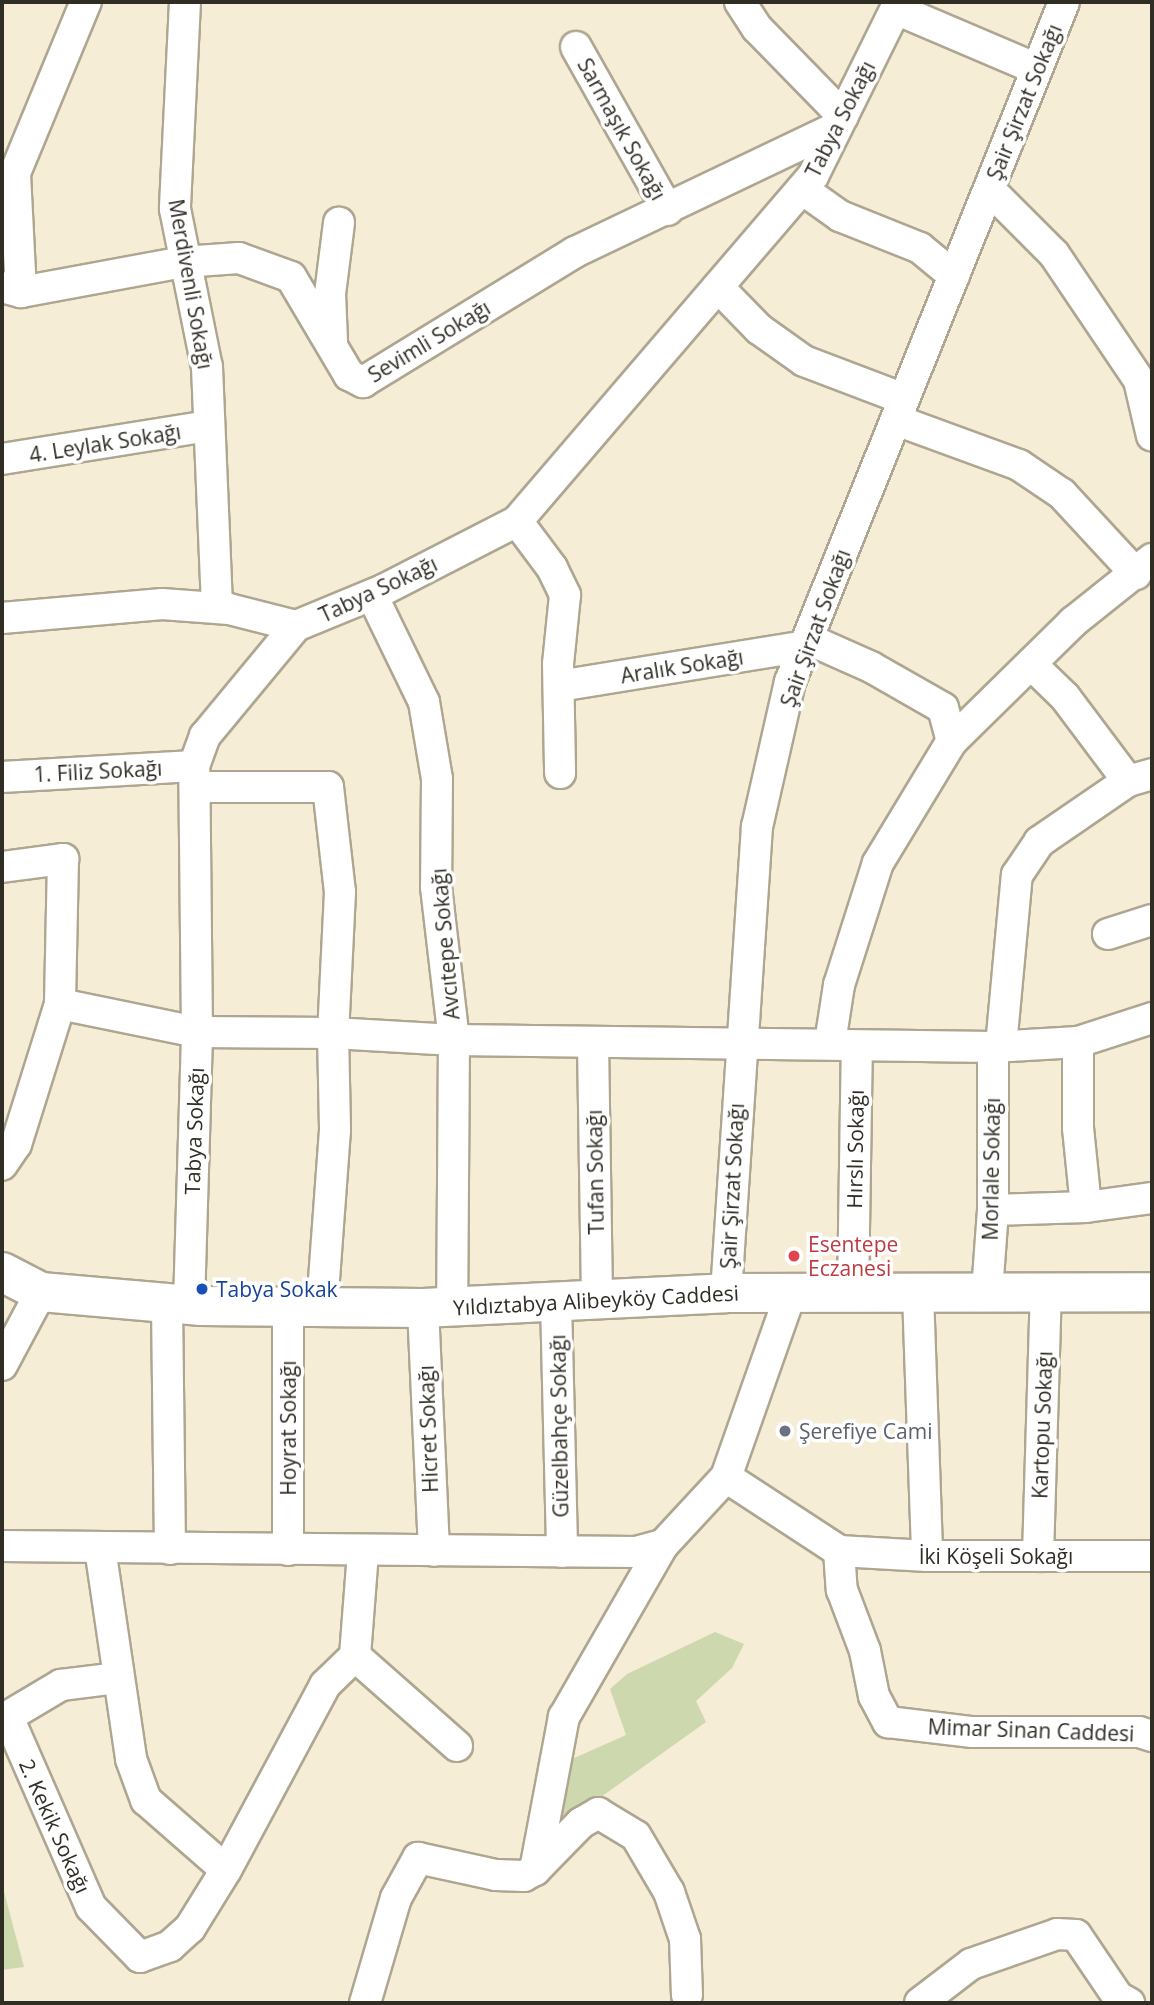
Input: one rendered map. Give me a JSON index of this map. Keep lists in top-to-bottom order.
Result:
{
  "streets": {
    "main road": ["Yıldıztabya Alibeyköy Caddesi"],
    "street": [
      "Şair Şirzat Sokağı",
      "Tabya Sokağı",
      "Sarmaşık Sokağı",
      "Merdivenli Sokağı",
      "Sevimli Sokağı",
      "4. Leylak Sokağı",
      "Aralık Sokağı",
      "1. Filiz Sokağı",
      "Avcıtepe Sokağı",
      "Hırslı Sokağı",
      "Morlale Sokağı",
      "Tufan Sokağı",
      "Kartopu Sokağı",
      "Güzelbahçe Sokağı",
      "Hoyrat Sokağı",
      "Hicret Sokağı",
      "İki Köşeli Sokağı",
      "Mimar Sinan Caddesi",
      "2. Kekik Sokağı"
    ]
  },
  "crossings": [
    ["Şair Şirzat Sokağı", "Aralık Sokağı"],
    ["Şair Şirzat Sokağı", "Yıldıztabya Alibeyköy Caddesi"],
    ["Tabya Sokağı", "Sevimli Sokağı"],
    ["Tabya Sokağı", "1. Filiz Sokağı"],
    ["Tabya Sokağı", "Avcıtepe Sokağı"],
    ["Tabya Sokağı", "Yıldıztabya Alibeyköy Caddesi"],
    ["Sarmaşık Sokağı", "Sevimli Sokağı"],
    ["Merdivenli Sokağı", "Sevimli Sokağı"],
    ["Merdivenli Sokağı", "4. Leylak Sokağı"],
    ["1. Filiz Sokağı", "Hoyrat Sokağı"],
    ["Avcıtepe Sokağı", "Yıldıztabya Alibeyköy Caddesi"],
    ["Avcıtepe Sokağı", "Hicret Sokağı"],
    ["Hırslı Sokağı", "Yıldıztabya Alibeyköy Caddesi"],
    ["Morlale Sokağı", "Yıldıztabya Alibeyköy Caddesi"],
    ["Tufan Sokağı", "Yıldıztabya Alibeyköy Caddesi"],
    ["Yıldıztabya Alibeyköy Caddesi", "Kartopu Sokağı"],
    ["Yıldıztabya Alibeyköy Caddesi", "Güzelbahçe Sokağı"],
    ["Yıldıztabya Alibeyköy Caddesi", "Hoyrat Sokağı"],
    ["Yıldıztabya Alibeyköy Caddesi", "Hicret Sokağı"],
    ["Kartopu Sokağı", "İki Köşeli Sokağı"],
    ["İki Köşeli Sokağı", "Mimar Sinan Caddesi"]
  ],
  "places": ["Esentepe Eczanesi", "Tabya Sokak", "Şerefiye Cami"]
}
